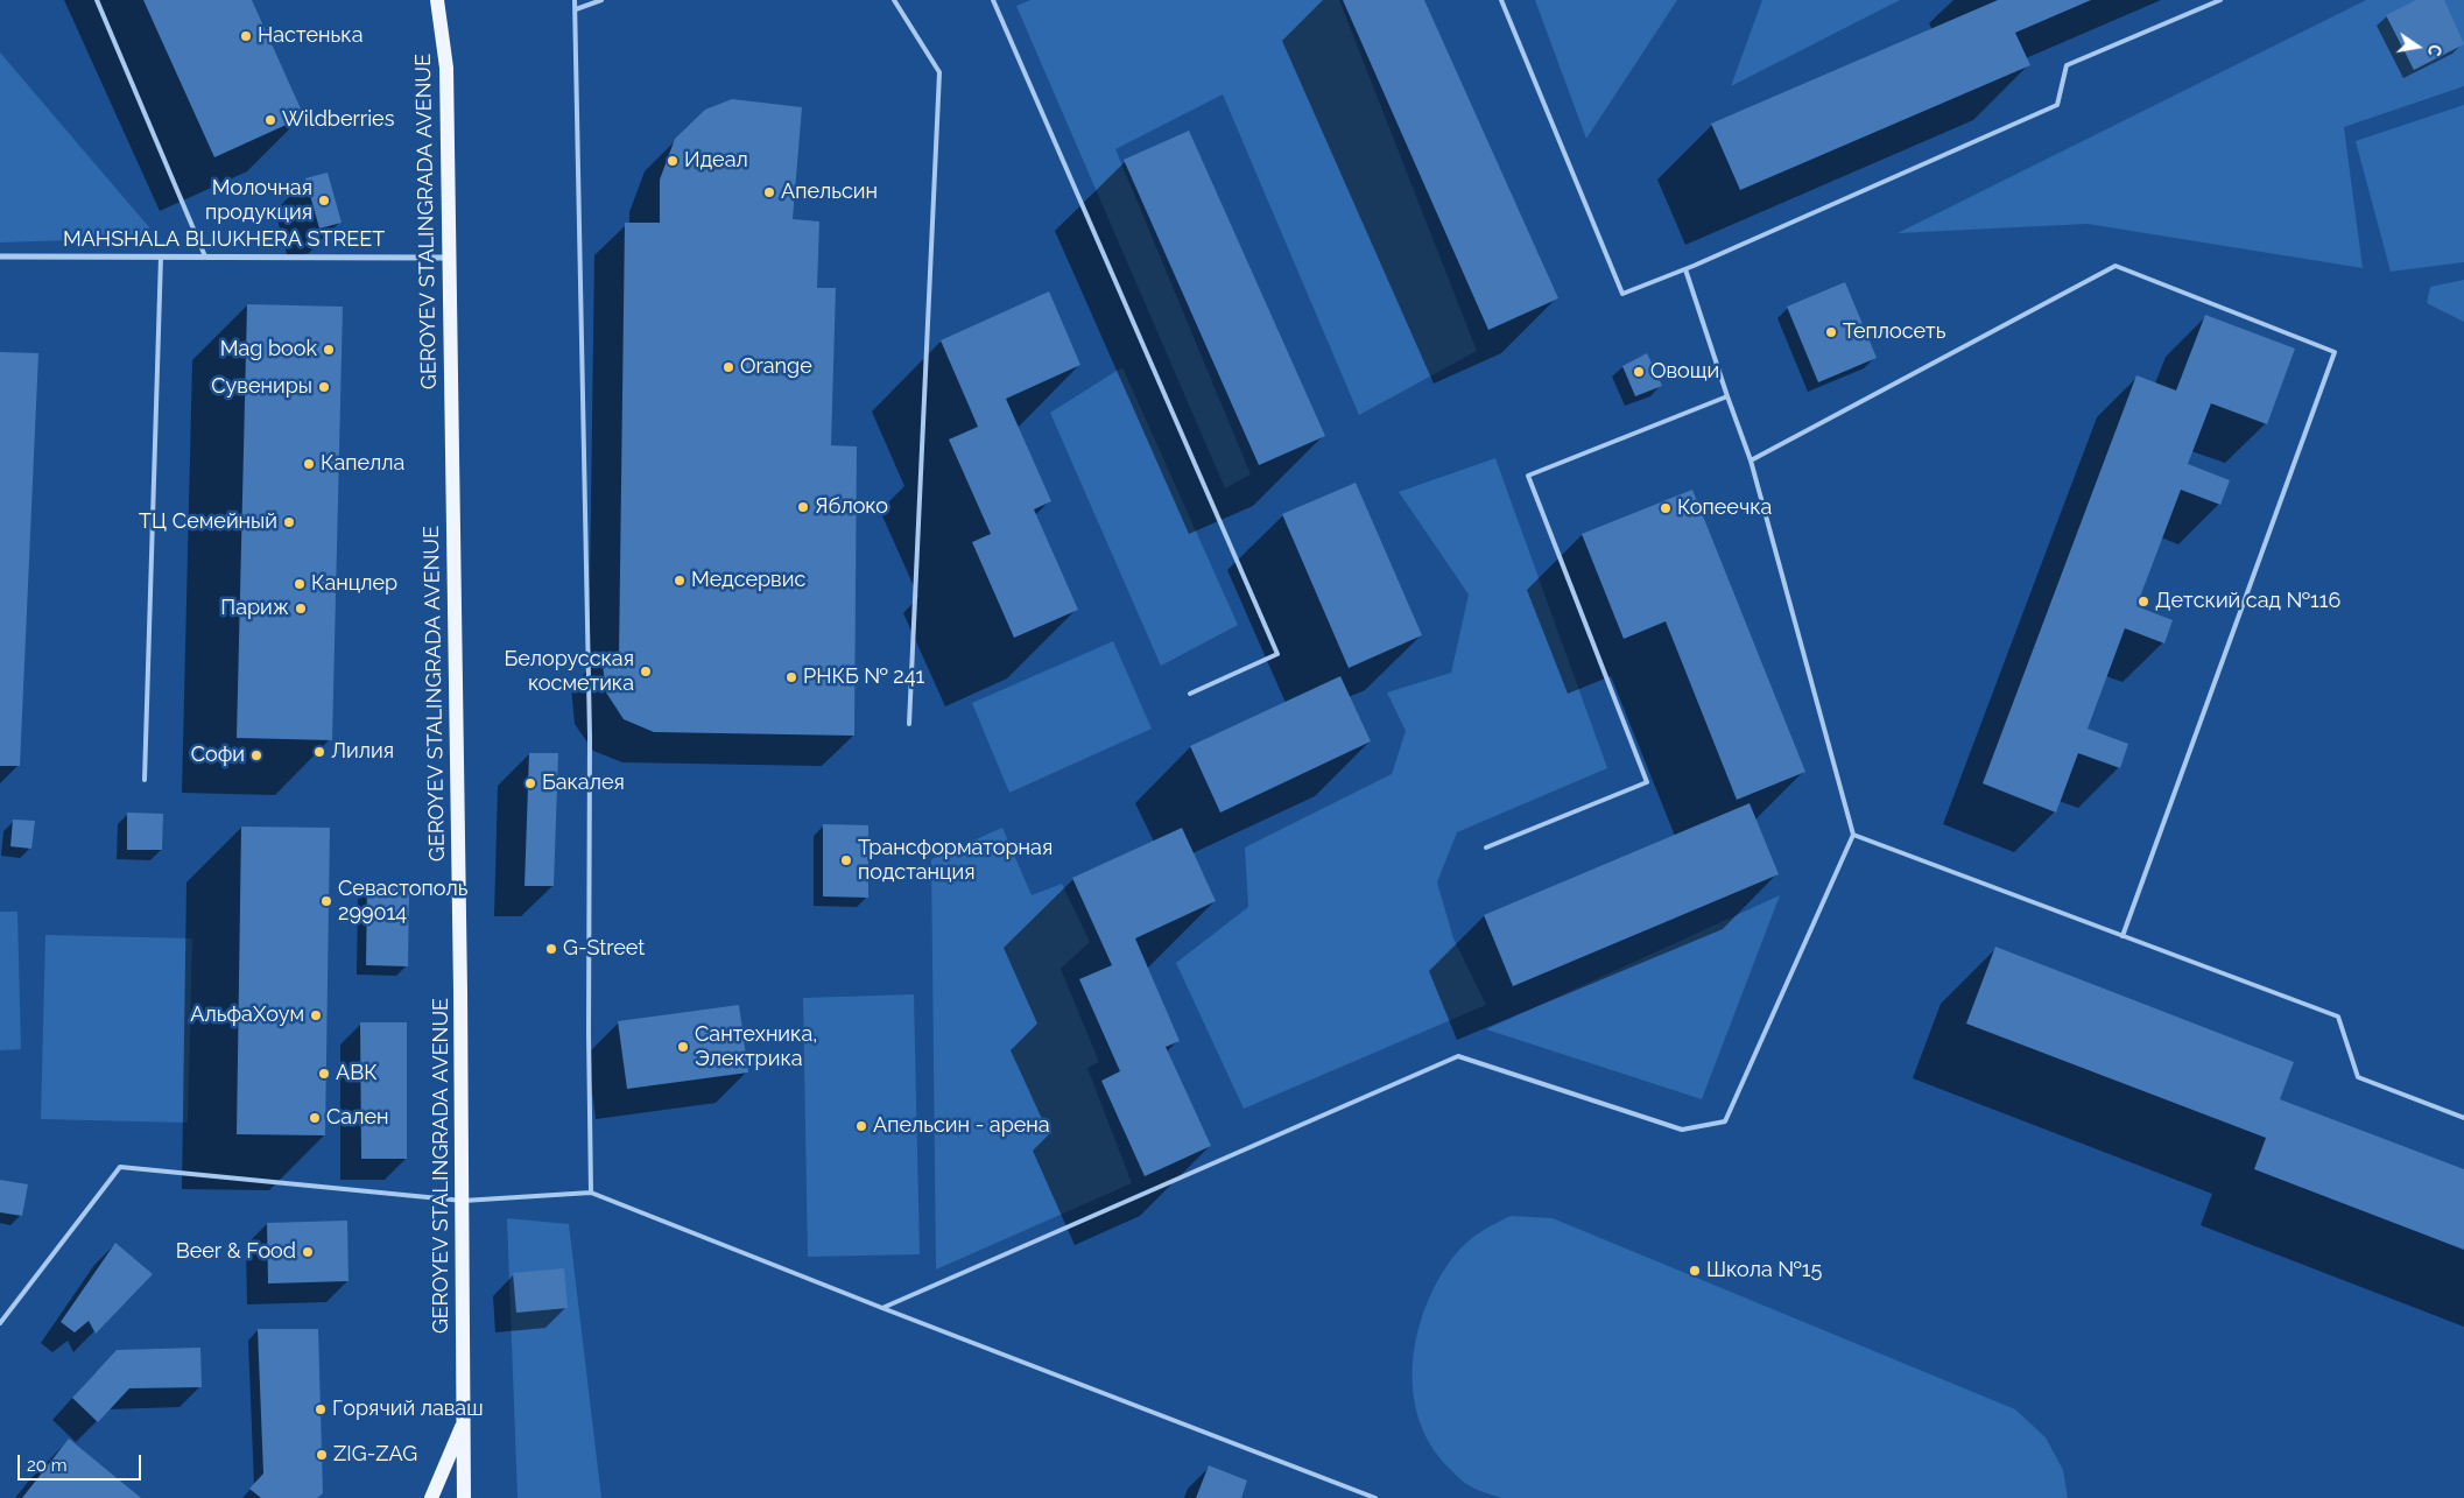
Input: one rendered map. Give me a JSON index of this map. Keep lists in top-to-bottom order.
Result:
{
  "streets": {
    "main road": ["GEROYEV STALINGRADA AVENUE"],
    "street": ["MAHSHALA BLIUKHERA STREET"]
  },
  "crossings": [
    ["GEROYEV STALINGRADA AVENUE", "MAHSHALA BLIUKHERA STREET"]
  ],
  "places": [
    "Настенька",
    "Wildberries",
    "Идеал",
    "Апельсин",
    "Молочная продукция",
    "Теплосеть",
    "Mag book",
    "Orange",
    "Овощи",
    "Сувениры",
    "Капелла",
    "Яблоко",
    "Копеечка",
    "ТЦ Семейный",
    "Медсервис",
    "Канцлер",
    "Детский сад №116",
    "Париж",
    "Белорусская косметика",
    "РНКБ № 241",
    "Лилия",
    "Софи",
    "Бакалея",
    "Трансформаторная подстанция",
    "Севастополь 299014",
    "G-Street",
    "АльфаХоум",
    "Сантехника, Электрика",
    "АВК",
    "Сален",
    "Апельсин - арена",
    "Beer & Food",
    "Школа №15",
    "Горячий лаваш",
    "ZIG-ZAG"
  ],
  "scale_bar": "20 m",
  "north": "right"
}
